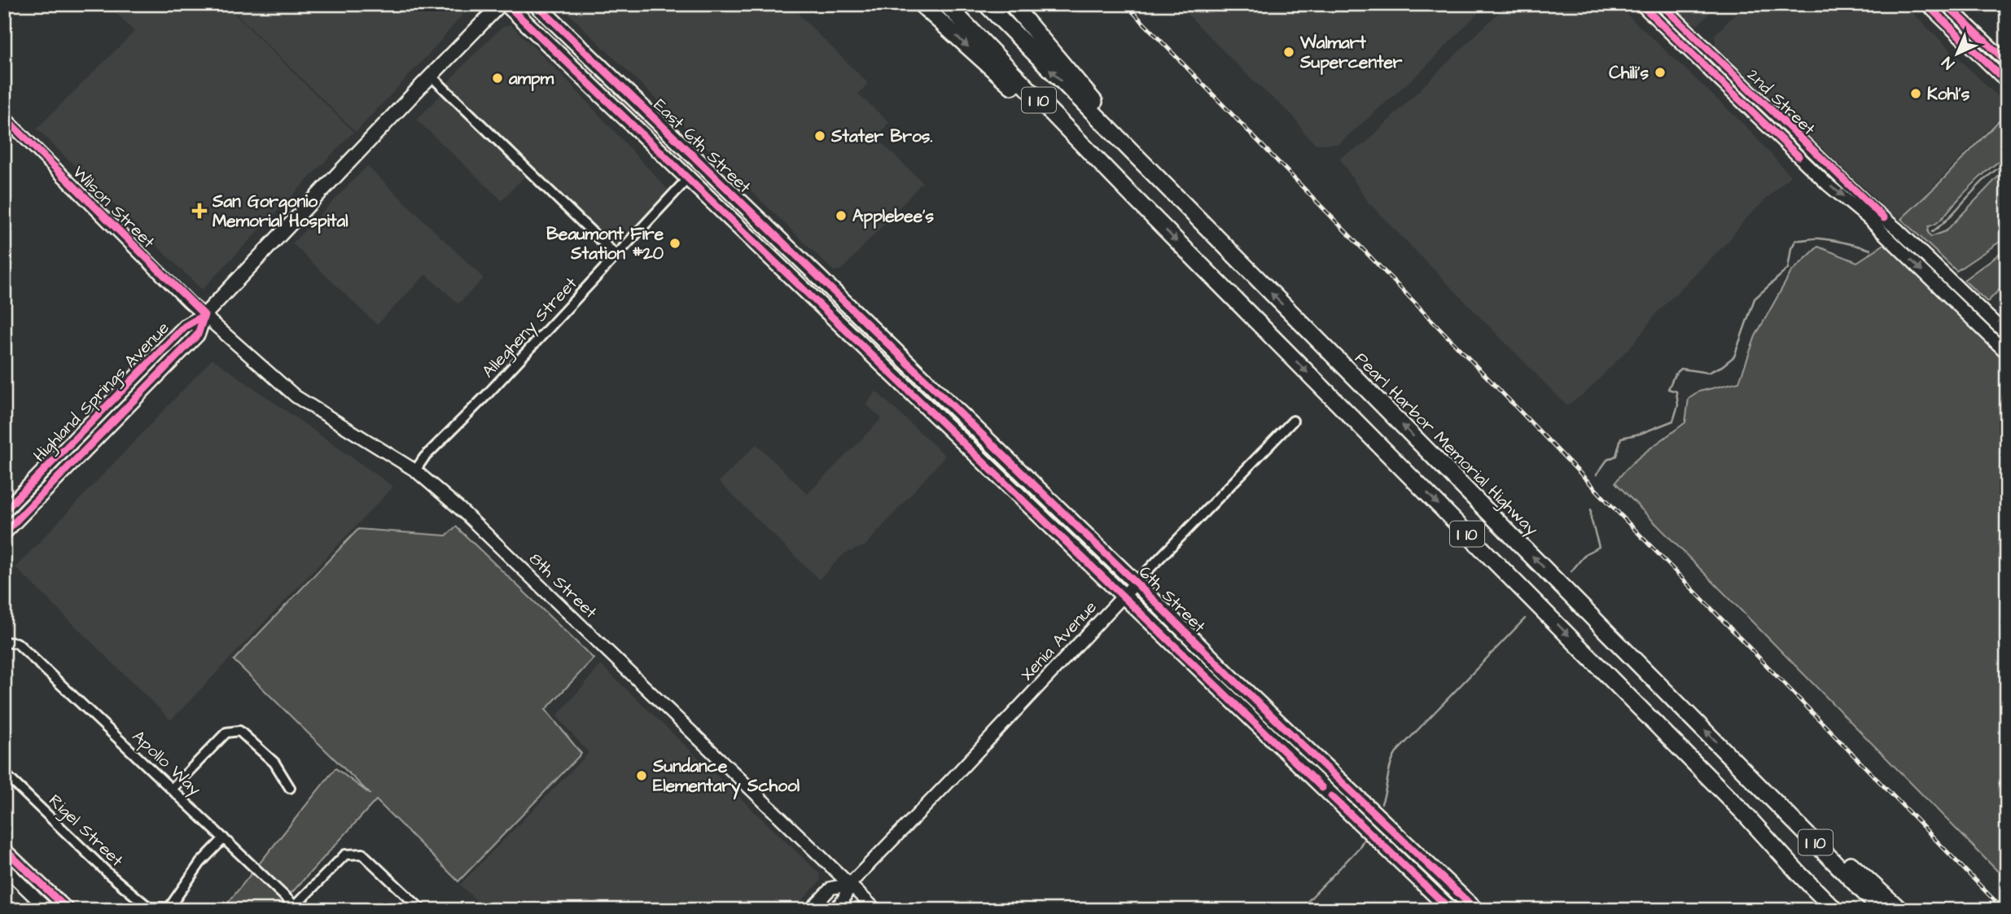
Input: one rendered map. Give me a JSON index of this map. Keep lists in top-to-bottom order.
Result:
{
  "streets": {
    "highway": ["I 10", "Pearl Harbor Memorial Highway"],
    "main road": ["East 6th Street", "Highland Springs Avenue", "6th Street"],
    "street": [
      "2nd Street",
      "Wilson Street",
      "Allegheny Street",
      "8th Street",
      "Xenia Avenue",
      "Apollo Way",
      "Rigel Street"
    ]
  },
  "crossings": [
    ["East 6th Street", "Allegheny Street"],
    ["East 6th Street", "6th Street"],
    ["Wilson Street", "Highland Springs Avenue"],
    ["Wilson Street", "8th Street"],
    ["Allegheny Street", "8th Street"],
    ["Highland Springs Avenue", "8th Street"],
    ["8th Street", "Xenia Avenue"],
    ["6th Street", "Xenia Avenue"],
    ["Apollo Way", "Rigel Street"]
  ],
  "places": {
    "other": [
      "Walmart Supercenter",
      "Chili's",
      "ampm",
      "Kohl's",
      "Stater Bros.",
      "Applebee's",
      "Beaumont Fire Station #20",
      "Sundance Elementary School"
    ],
    "health": ["San Gorgonio Memorial Hospital"]
  },
  "north": "bottom left"
}
